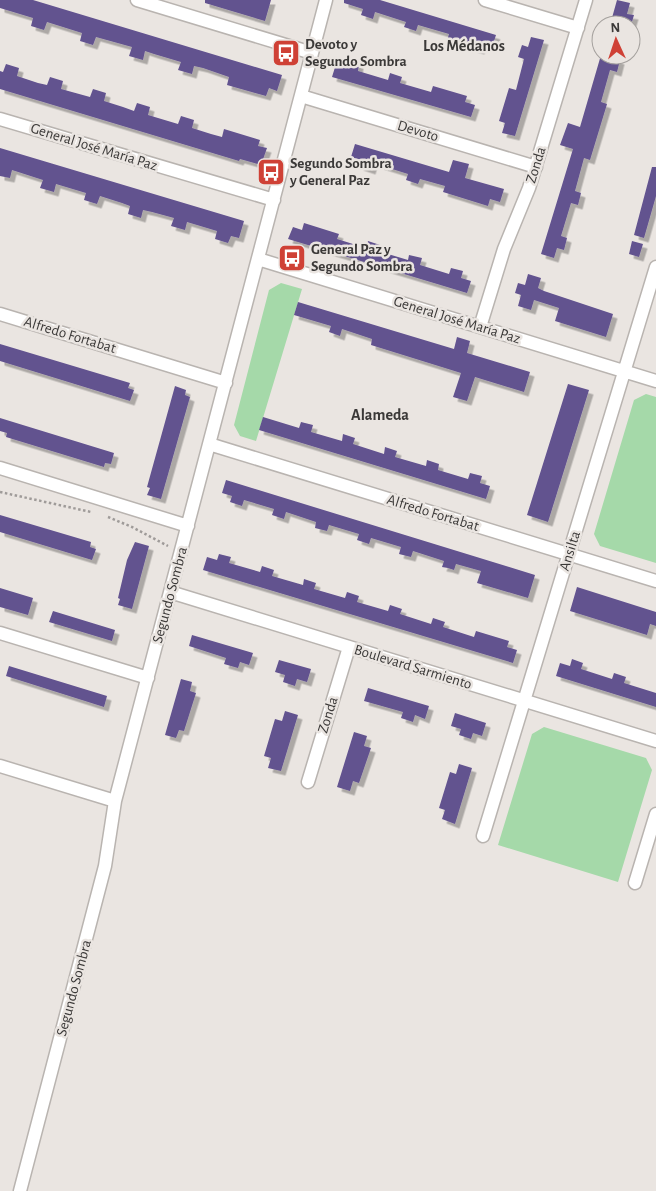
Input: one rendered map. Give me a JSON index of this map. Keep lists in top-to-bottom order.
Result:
{
  "streets": {
    "street": [
      "Devoto",
      "General José María Paz",
      "Zonda",
      "Alfredo Fortabat",
      "Ansilta",
      "Segundo Sombra",
      "Boulevard Sarmiento"
    ]
  },
  "crossings": [
    ["Devoto", "Zonda"],
    ["Devoto", "Segundo Sombra"],
    ["General José María Paz", "Zonda"],
    ["General José María Paz", "Ansilta"],
    ["General José María Paz", "Segundo Sombra"],
    ["Zonda", "Boulevard Sarmiento"],
    ["Alfredo Fortabat", "Ansilta"],
    ["Alfredo Fortabat", "Segundo Sombra"],
    ["Ansilta", "Boulevard Sarmiento"],
    ["Segundo Sombra", "Boulevard Sarmiento"]
  ],
  "districts": ["Los Médanos", "Alameda"],
  "places": {
    "bus stop": ["Devoto y Segundo Sombra", "Segundo Sombra y General Paz", "General Paz y Segundo Sombra"]
  },
  "north": "top"
}
